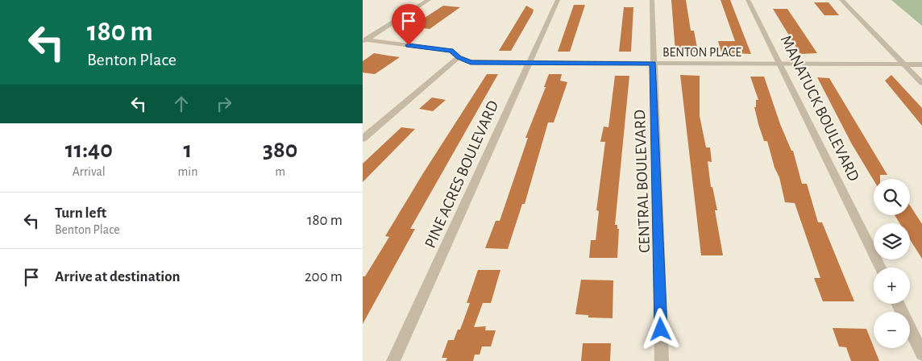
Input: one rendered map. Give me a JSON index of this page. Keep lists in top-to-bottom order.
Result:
{
  "streets": {
    "street": [
      "BENTON PLACE",
      "MANATUCK BOULEVARD",
      "PINE ACRES BOULEVARD",
      "CENTRAL BOULEVARD"
    ]
  },
  "crossings": [
    ["BENTON PLACE", "MANATUCK BOULEVARD"],
    ["BENTON PLACE", "PINE ACRES BOULEVARD"],
    ["BENTON PLACE", "CENTRAL BOULEVARD"]
  ],
  "page": {
    "turn": ["180 m", "Benton Place"],
    "eta": [
      "11:40",
      "Arrival",
      "1",
      "min",
      "380",
      "m"
    ],
    "map_buttons": ["+", "−"],
    "list": [
      {
        "name": "Turn left",
        "note": "Benton Place",
        "value": "180 m"
      },
      {
        "name": "Arrive at destination",
        "value": "200 m"
      }
    ]
  }
}
